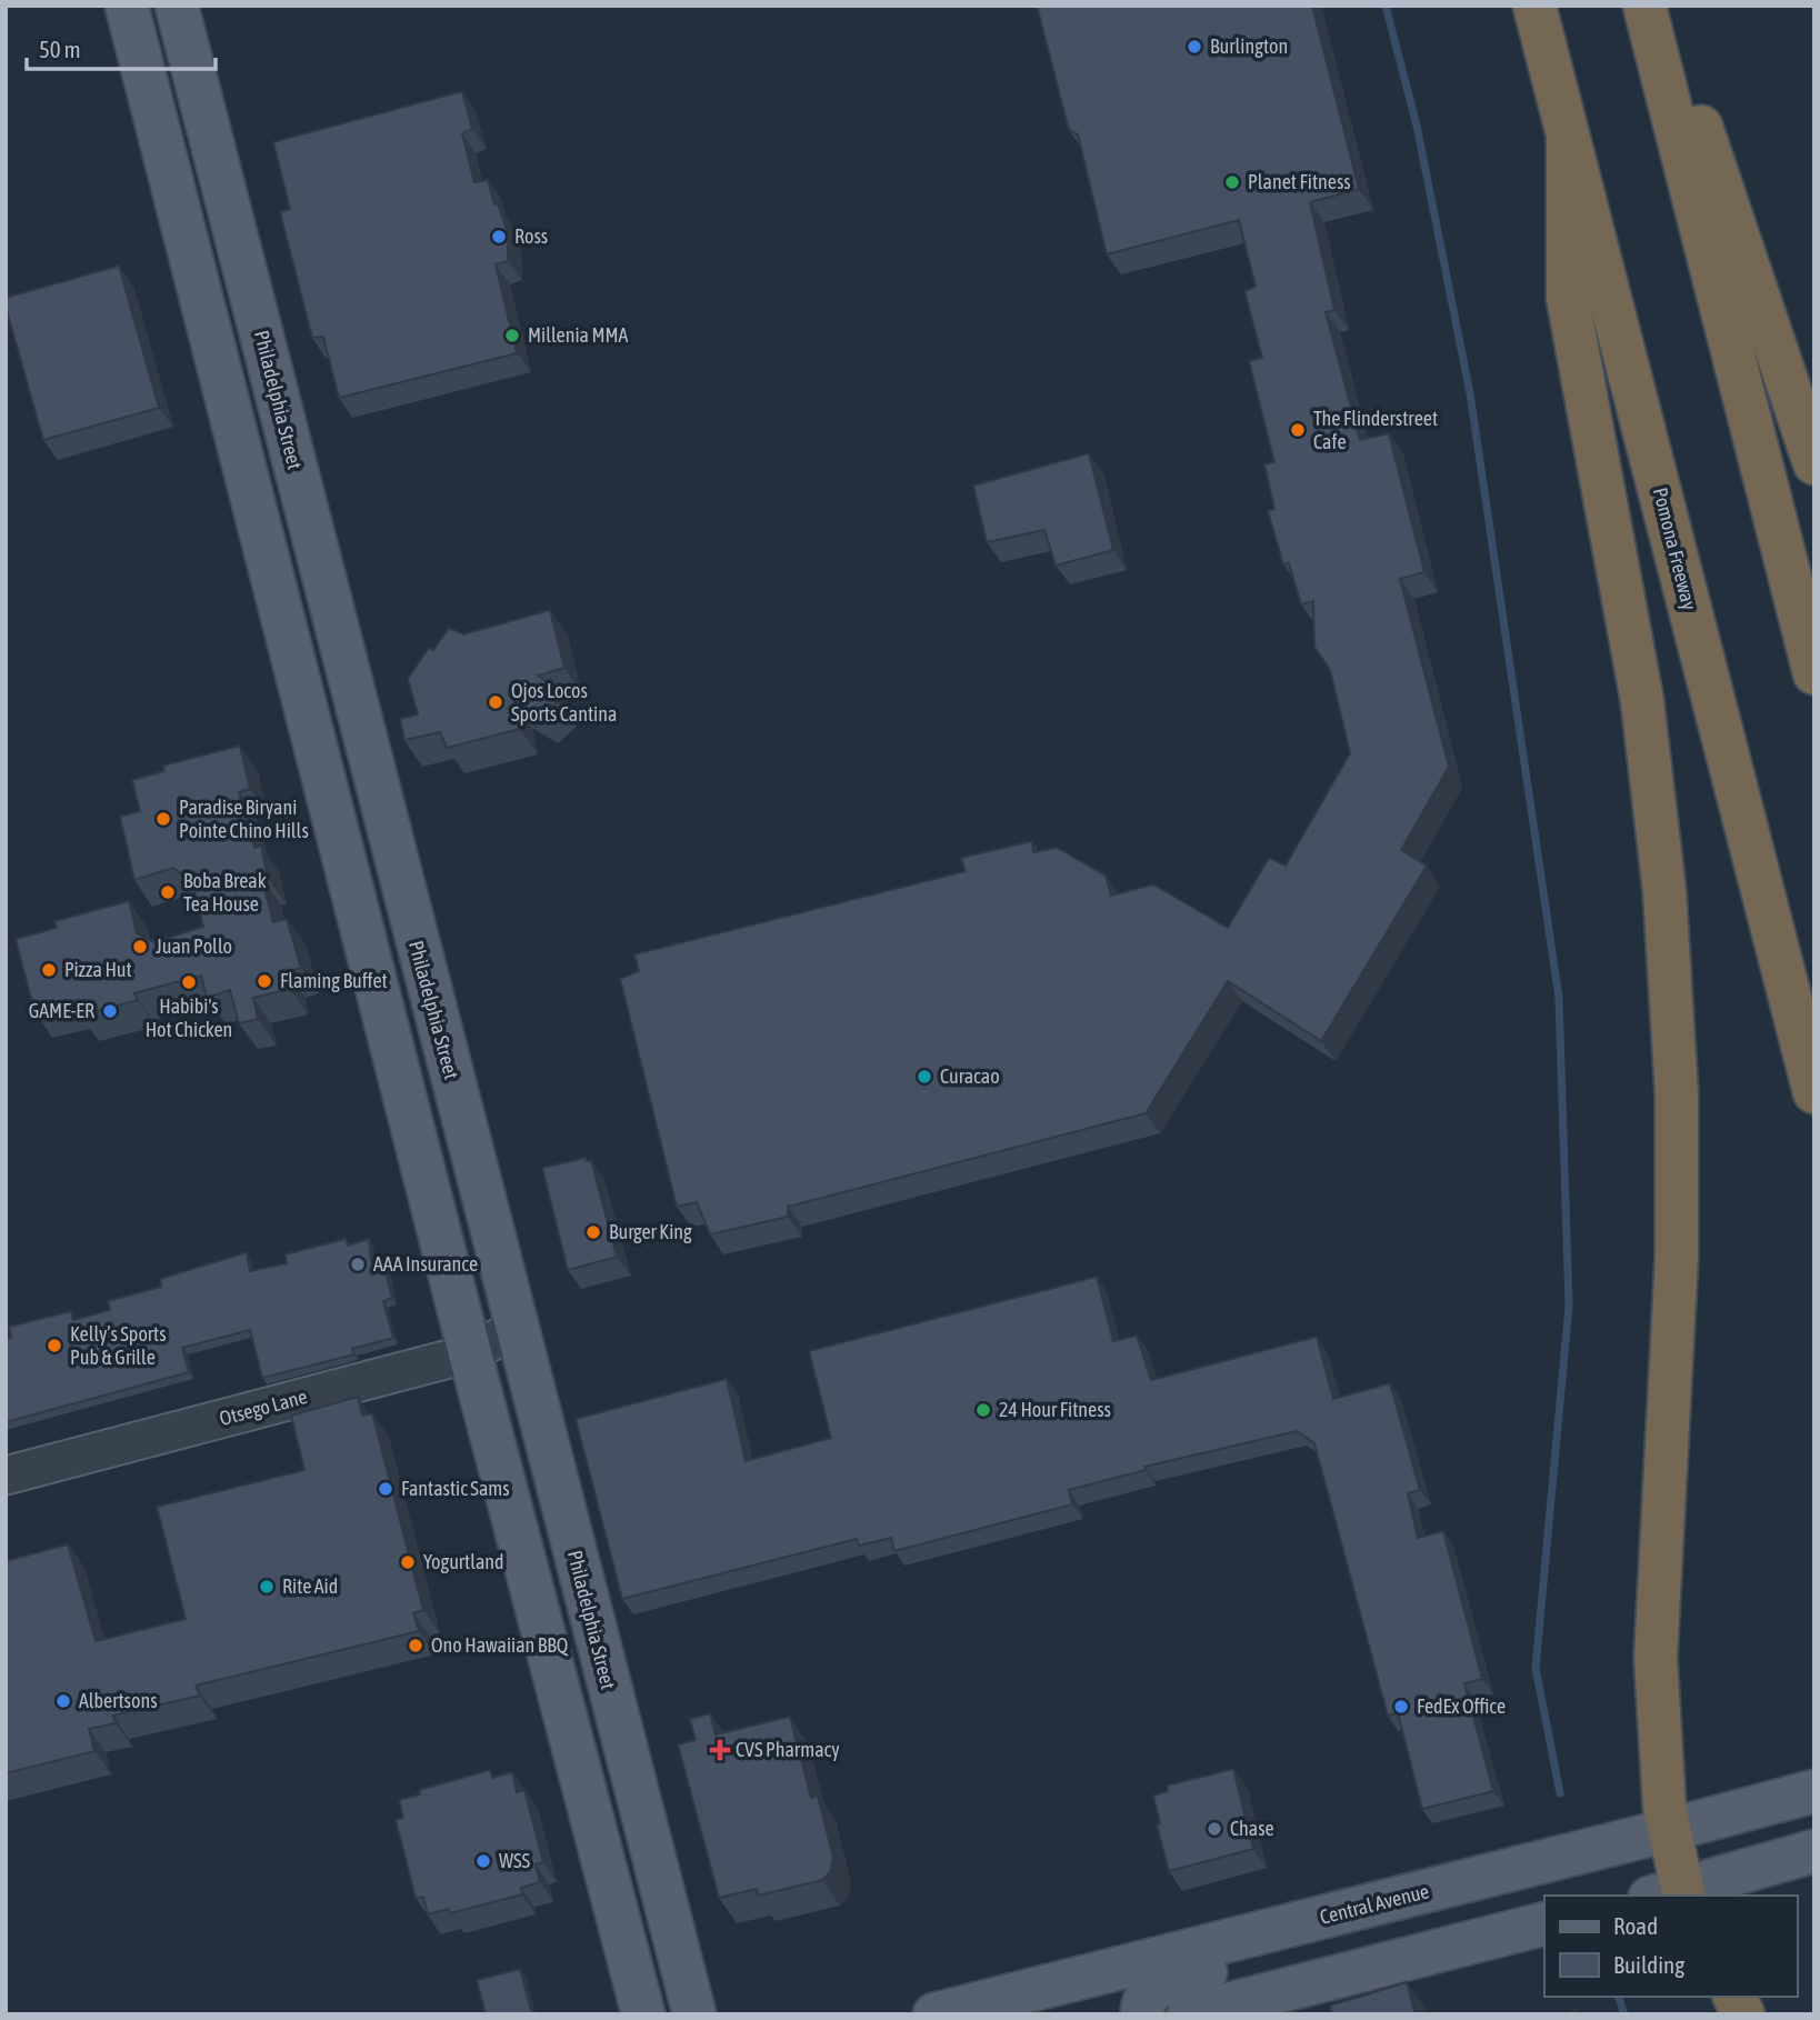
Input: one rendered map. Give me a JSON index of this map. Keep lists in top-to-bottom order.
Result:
{
  "streets": {
    "highway": ["Pomona Freeway"],
    "main road": ["Philadelphia Street", "Central Avenue"],
    "street": ["Otsego Lane"]
  },
  "crossings": [
    ["Philadelphia Street", "Otsego Lane"]
  ],
  "places": {
    "other": [
      "Burlington",
      "Planet Fitness",
      "Ross",
      "Millenia MMA",
      "The Flinderstreet Cafe",
      "Ojos Locos Sports Cantina",
      "Paradise Biryani Pointe Chino Hills",
      "Boba Break Tea House",
      "Juan Pollo",
      "Pizza Hut",
      "Flaming Buffet",
      "Habibi's Hot Chicken",
      "GAME-ER",
      "Curacao",
      "Burger King",
      "AAA Insurance",
      "Kelly’s Sports Pub & Grille",
      "24 Hour Fitness",
      "Fantastic Sams",
      "Yogurtland",
      "Rite Aid",
      "Ono Hawaiian BBQ",
      "Albertsons",
      "FedEx Office",
      "Chase",
      "WSS"
    ],
    "health": ["CVS Pharmacy"]
  },
  "legend": ["Road", "Building"],
  "scale_bar": "50 m"
}
